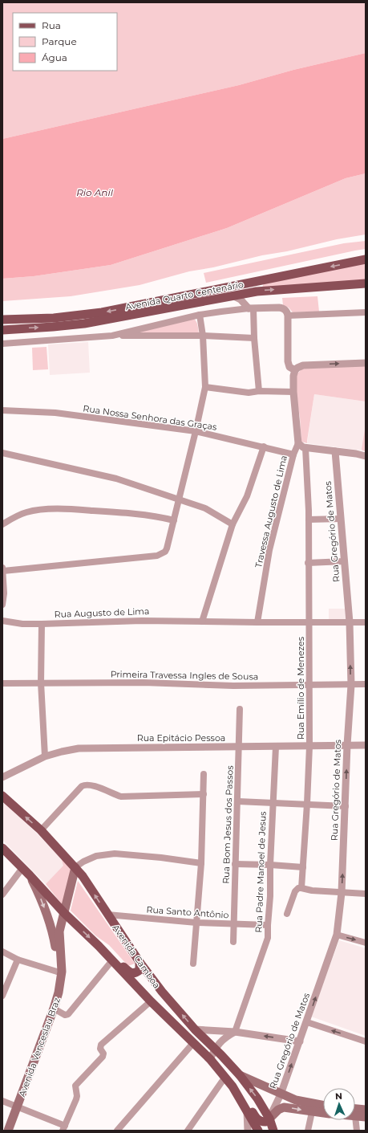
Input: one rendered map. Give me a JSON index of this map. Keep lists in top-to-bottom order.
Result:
{
  "streets": {
    "main road": ["Avenida Quarto Centenário", "Avenida Camboa", "Avenida Venceslau Braz"],
    "street": [
      "Rua Nossa Senhora das Graças",
      "Travessa Augusto de Lima",
      "Rua Gregório de Matos",
      "Rua Augusto de Lima",
      "Primeira Travessa Ingles de Sousa",
      "Rua Emílio de Menezes",
      "Rua Epitácio Pessoa",
      "Rua Bom Jesus dos Passos",
      "Rua Padre Manoel de Jesus",
      "Rua Santo Antônio"
    ]
  },
  "crossings": [
    ["Rua Nossa Senhora das Graças", "Travessa Augusto de Lima"],
    ["Travessa Augusto de Lima", "Rua Augusto de Lima"],
    ["Rua Gregório de Matos", "Rua Augusto de Lima"],
    ["Rua Gregório de Matos", "Primeira Travessa Ingles de Sousa"],
    ["Rua Gregório de Matos", "Rua Epitácio Pessoa"],
    ["Rua Gregório de Matos", "Avenida Camboa"],
    ["Rua Augusto de Lima", "Rua Emílio de Menezes"],
    ["Primeira Travessa Ingles de Sousa", "Rua Emílio de Menezes"],
    ["Rua Emílio de Menezes", "Rua Epitácio Pessoa"],
    ["Rua Epitácio Pessoa", "Rua Bom Jesus dos Passos"],
    ["Rua Epitácio Pessoa", "Rua Padre Manoel de Jesus"],
    ["Rua Bom Jesus dos Passos", "Rua Santo Antônio"],
    ["Rua Padre Manoel de Jesus", "Rua Santo Antônio"],
    ["Rua Santo Antônio", "Avenida Camboa"],
    ["Avenida Camboa", "Avenida Venceslau Braz"]
  ],
  "one_way": ["Rua Gregório de Matos"],
  "water": ["Rio Anil"],
  "legend": ["Rua", "Parque", "Água"],
  "north": "top"
}
